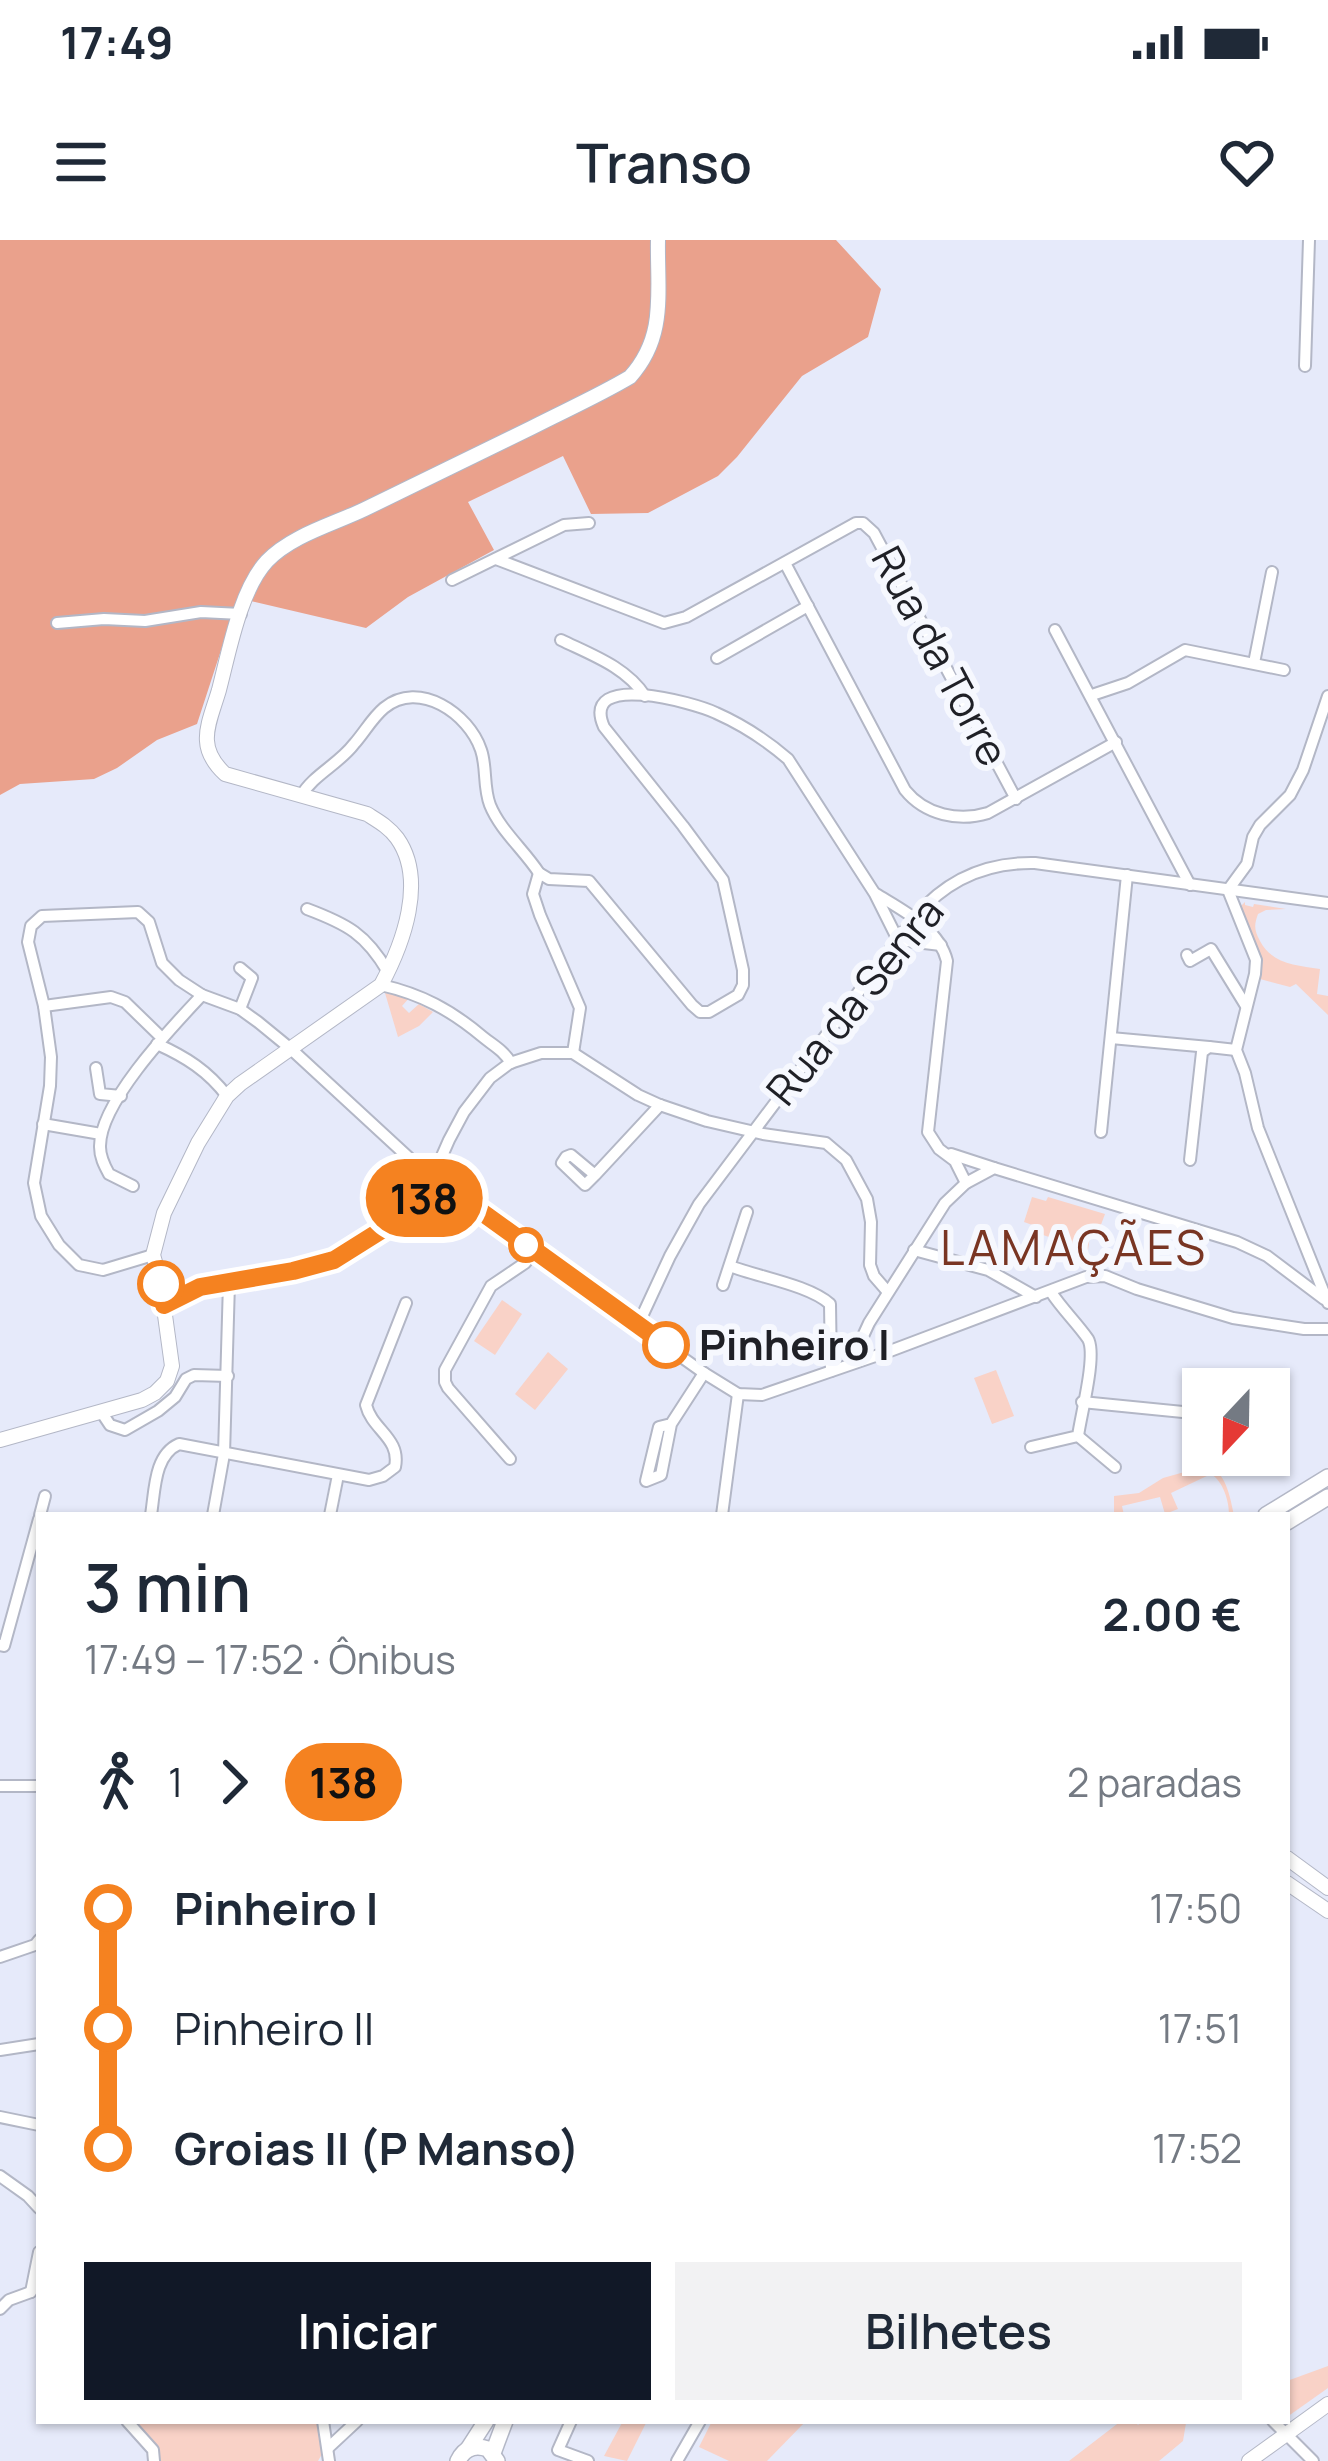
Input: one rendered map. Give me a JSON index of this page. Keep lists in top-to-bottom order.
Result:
{
  "streets": {
    "street": ["Rua da Torre", "Rua da Senra"]
  },
  "districts": ["LAMAÇÃES"],
  "places": ["Pinheiro I"],
  "lines": ["bus line 138"],
  "north": "bottom",
  "page": {
    "status": "17:49",
    "header": "Transo",
    "on_map": "138",
    "heading": ["3 min", "17:49 – 17:52 · Ônibus", "2.00 €"],
    "legs": ["1", "138", "2 paradas"],
    "list": [
      {
        "name": "Pinheiro I",
        "value": "17:50"
      },
      {
        "name": "Pinheiro II",
        "value": "17:51"
      },
      {
        "name": "Groias II (P Manso)",
        "value": "17:52"
      }
    ],
    "buttons": ["Iniciar", "Bilhetes"]
  }
}
